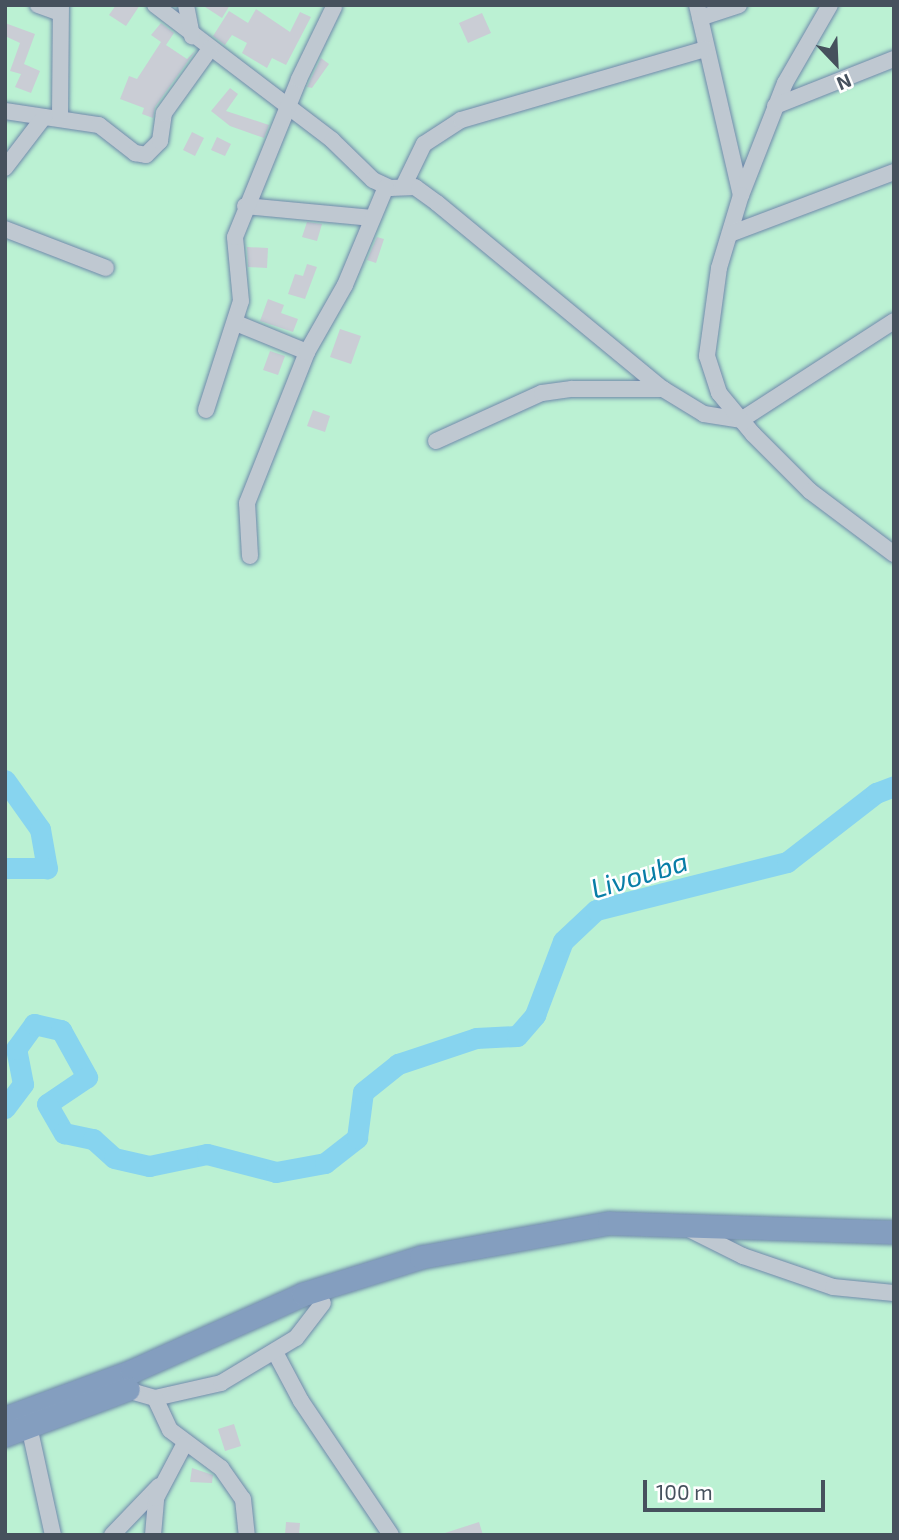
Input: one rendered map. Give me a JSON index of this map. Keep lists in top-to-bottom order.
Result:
{
  "water": ["Livouba"],
  "scale_bar": "100 m",
  "north": "bottom right"
}
